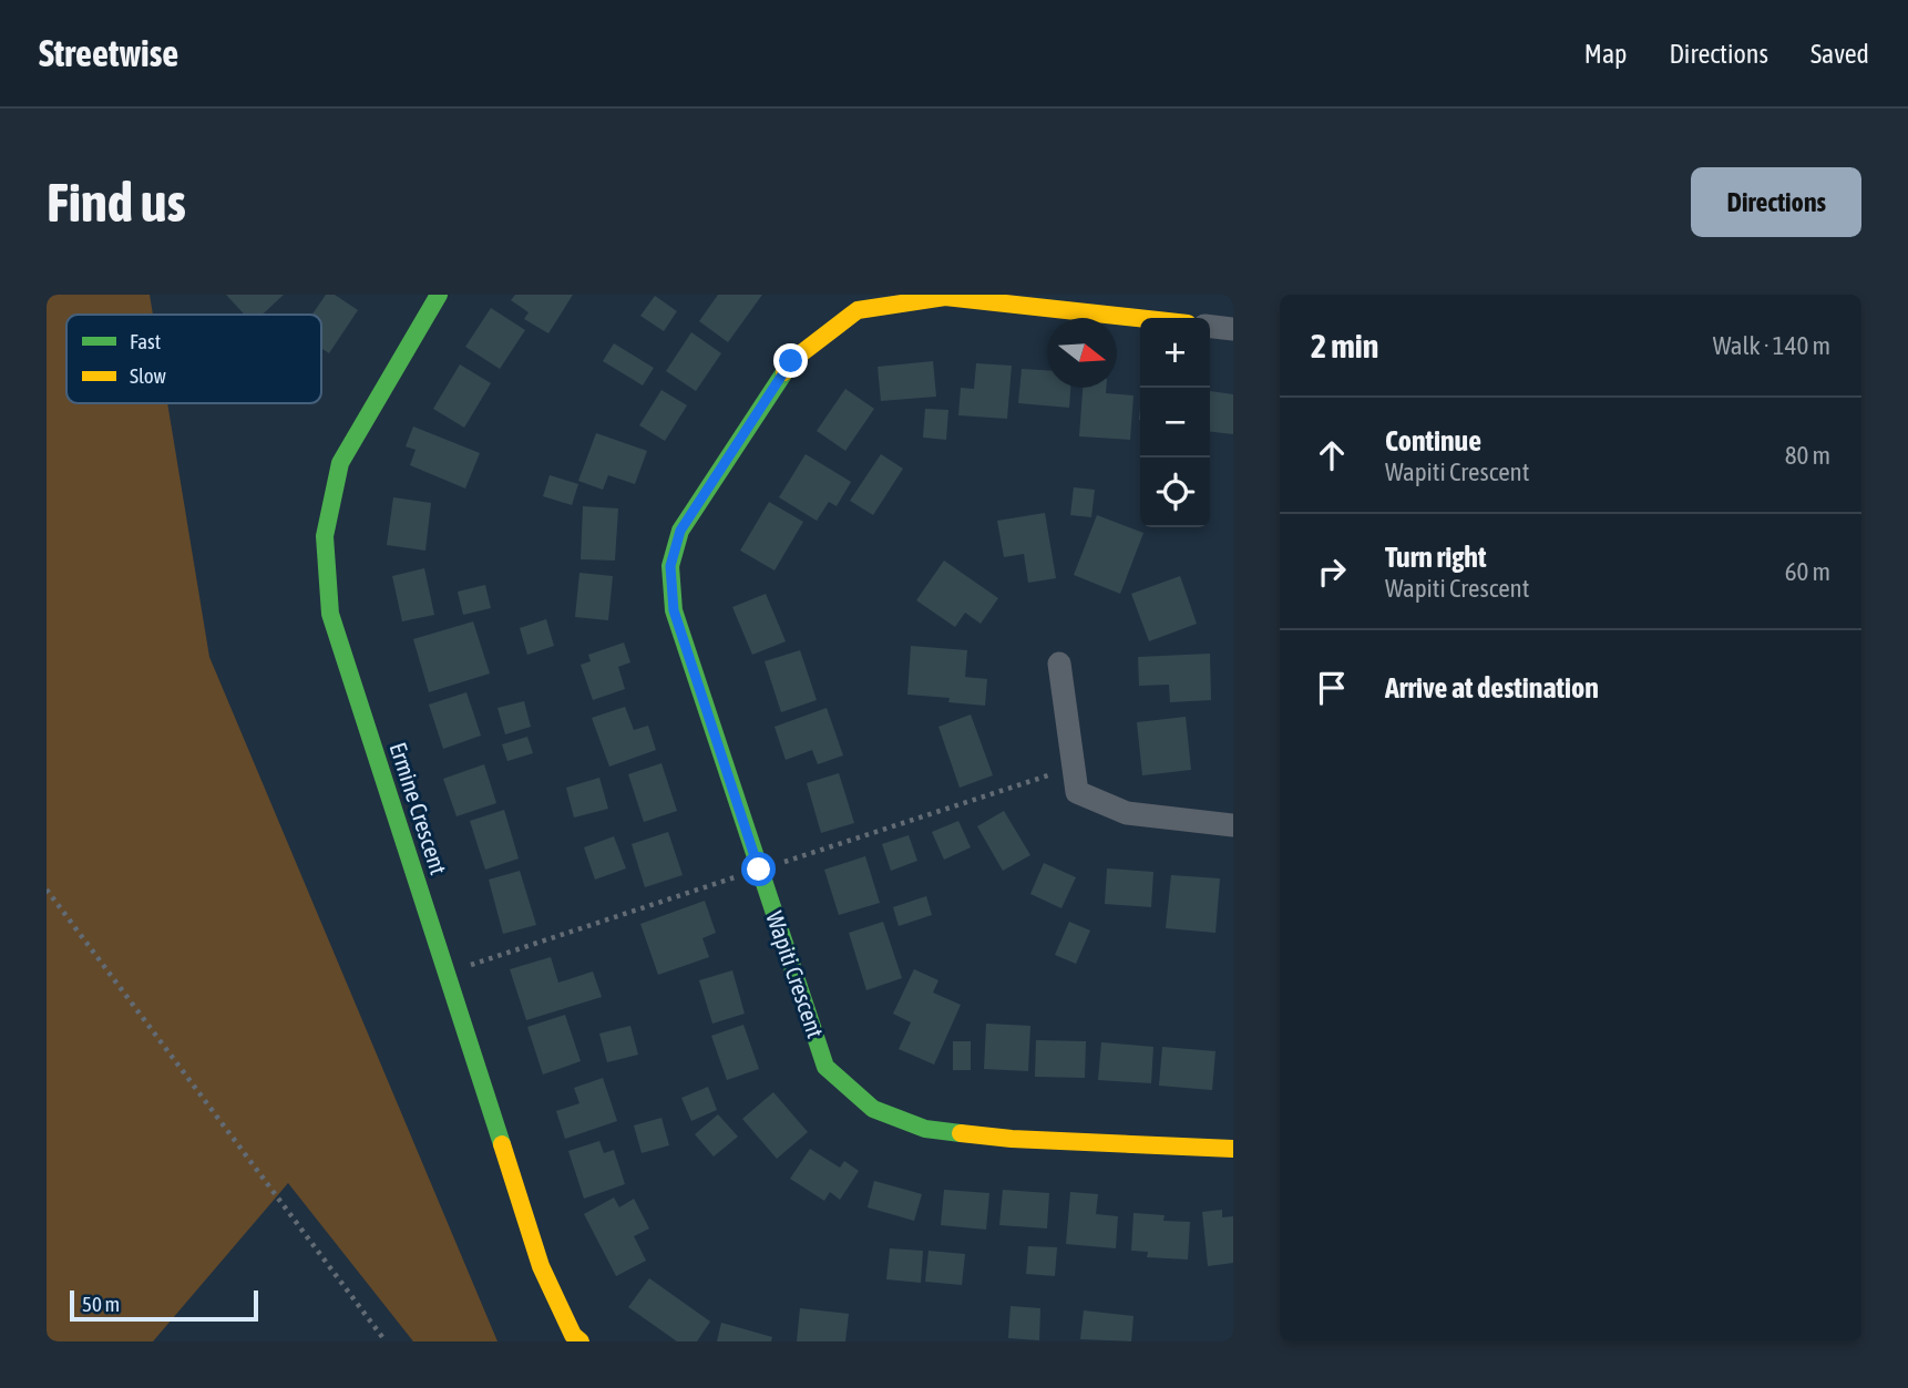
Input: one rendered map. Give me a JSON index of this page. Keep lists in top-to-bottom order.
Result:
{
  "streets": {
    "street": ["Ermine Crescent", "Wapiti Crescent"]
  },
  "legend": ["Fast", "Slow"],
  "scale_bar": "50 m",
  "north": "right",
  "page": {
    "header": "Streetwise",
    "nav": ["Map", "Directions", "Saved"],
    "buttons": "Directions",
    "title": "Find us",
    "heading": ["2 min", "Walk · 140 m"],
    "map_buttons": ["+", "−"],
    "list": [
      ["Continue", "Wapiti Crescent", "80 m"],
      ["Turn right", "Wapiti Crescent", "60 m"],
      "Arrive at destination"
    ],
    "scale": "50 m"
  }
}
